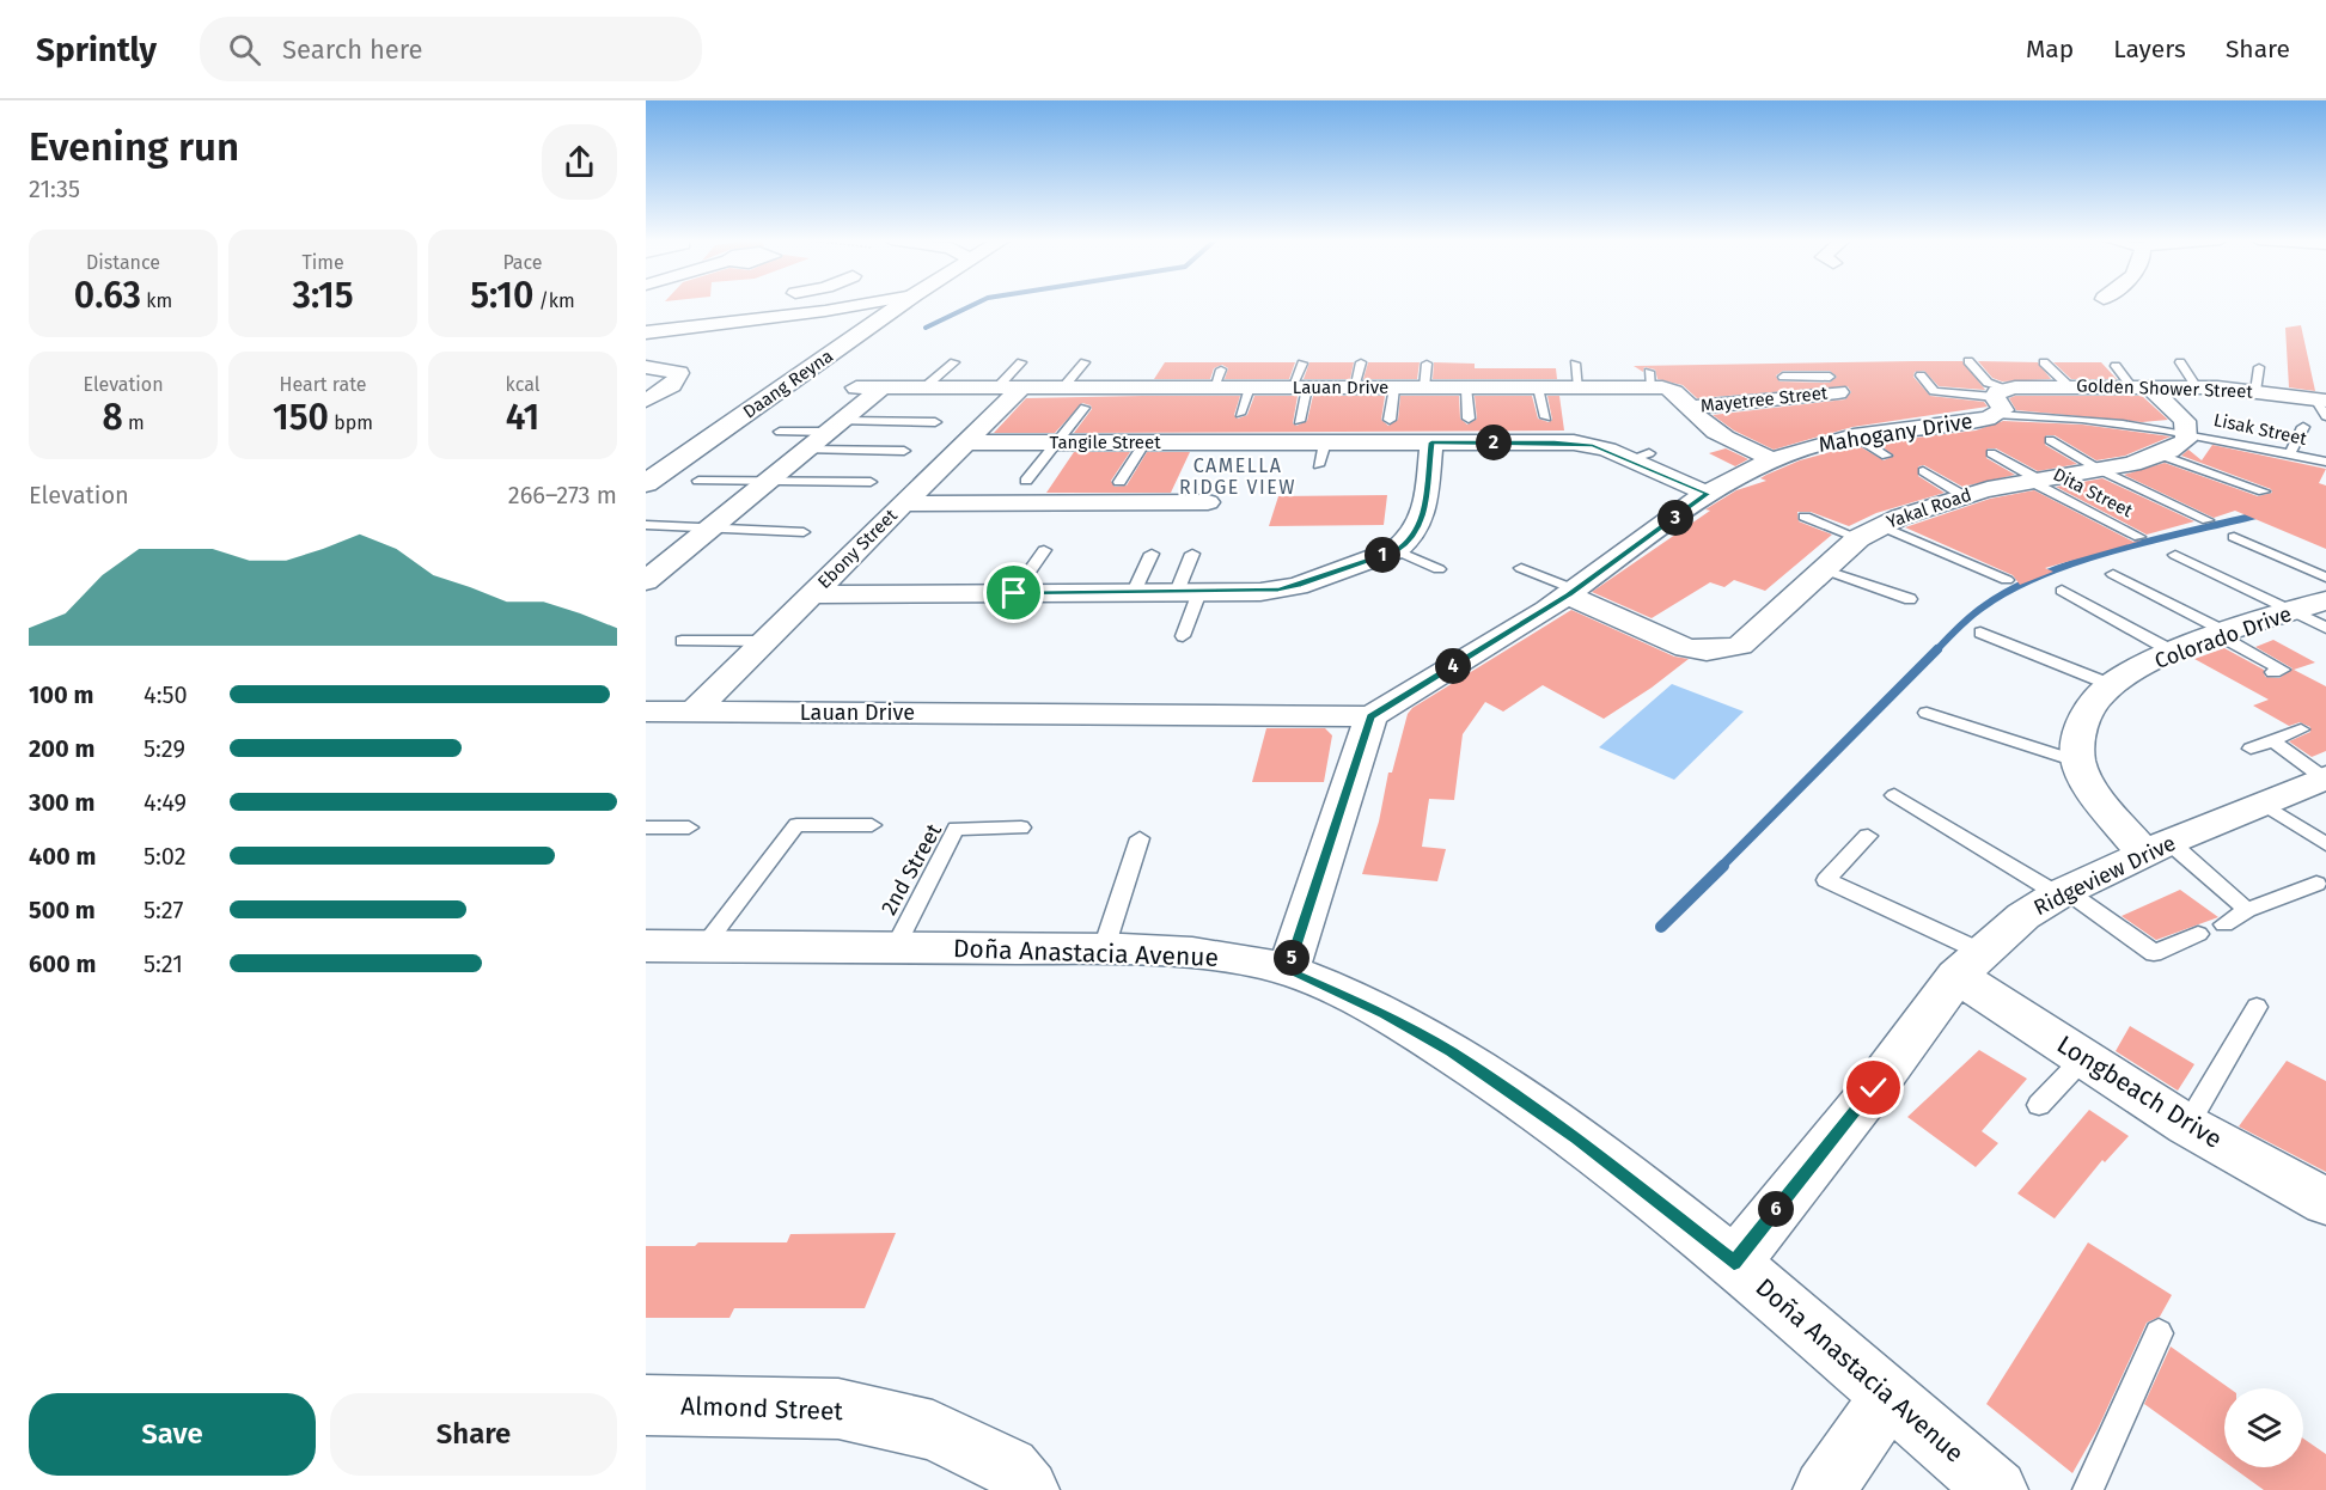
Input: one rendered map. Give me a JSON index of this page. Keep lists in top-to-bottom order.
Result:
{
  "streets": {
    "main road": ["Daang Reyna"],
    "street": [
      "Lauan Drive",
      "Golden Shower Street",
      "Mayetree Street",
      "Mahogany Drive",
      "Tangile Street",
      "Yakal Road",
      "Ebony Street",
      "Colorado Drive",
      "Ridgeview Drive",
      "Doña Anastacia Avenue",
      "Longbeach Drive",
      "Almond Street"
    ],
    "lane": ["Lisak Street", "Dita Street", "2nd Street"]
  },
  "crossings": [
    ["Lauan Drive", "Mayetree Street"],
    ["Lauan Drive", "Mahogany Drive"],
    ["Lauan Drive", "Ebony Street"],
    ["Golden Shower Street", "Lisak Street"],
    ["Golden Shower Street", "Mahogany Drive"],
    ["Mayetree Street", "Mahogany Drive"],
    ["Lisak Street", "Mahogany Drive"],
    ["Lisak Street", "Yakal Road"],
    ["Mahogany Drive", "Tangile Street"],
    ["Mahogany Drive", "Yakal Road"],
    ["Tangile Street", "Ebony Street"],
    ["Dita Street", "Yakal Road"],
    ["2nd Street", "Doña Anastacia Avenue"],
    ["Ridgeview Drive", "Doña Anastacia Avenue"],
    ["Ridgeview Drive", "Longbeach Drive"]
  ],
  "districts": ["CAMELLA RIDGE VIEW"],
  "page": {
    "header": "Sprintly",
    "search": "Search here",
    "nav": ["Map", "Layers", "Share"],
    "heading": ["Evening run", "21:35"],
    "stats": [
      ["Distance", "0.63 km"],
      ["Time", "3:15"],
      ["Pace", "5:10 /km"],
      ["Elevation", "8 m"],
      ["Heart rate", "150 bpm"],
      ["kcal", "41"]
    ],
    "pins": [
      "2",
      "3",
      "1",
      "4",
      "5",
      "6"
    ],
    "chart": ["Elevation", "266–273 m"],
    "list": [
      {
        "name": "100 m",
        "note": "4:50"
      },
      {
        "name": "200 m",
        "note": "5:29"
      },
      {
        "name": "300 m",
        "note": "4:49"
      },
      {
        "name": "400 m",
        "note": "5:02"
      },
      {
        "name": "500 m",
        "note": "5:27"
      },
      {
        "name": "600 m",
        "note": "5:21"
      }
    ],
    "buttons": ["Save", "Share"]
  }
}
